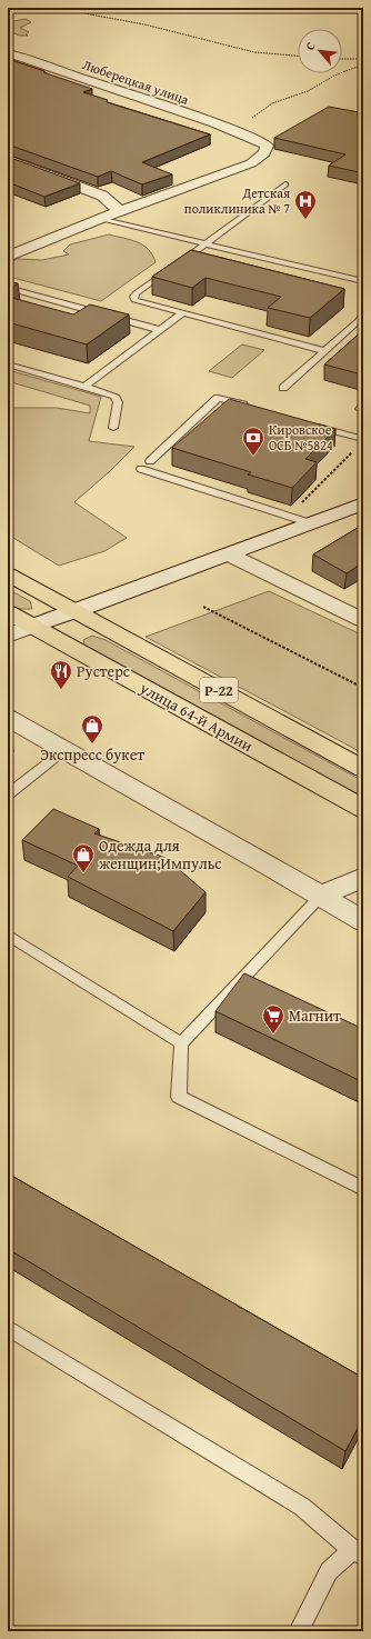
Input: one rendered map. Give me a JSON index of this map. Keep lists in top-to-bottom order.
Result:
{
  "streets": {
    "highway": ["Р-22", "улица 64-й Армии"],
    "street": ["Люберецкая улица"]
  },
  "places": {
    "hospital": ["Детская поликлиника № 7"],
    "bank": ["Кировское ОСБ №5824"],
    "restaurant": ["Рустерс"],
    "shop": ["Экспресс букет", "Одежда для женщин;Импульс"],
    "supermarket": ["Магнит"]
  },
  "north": "top left"
}
